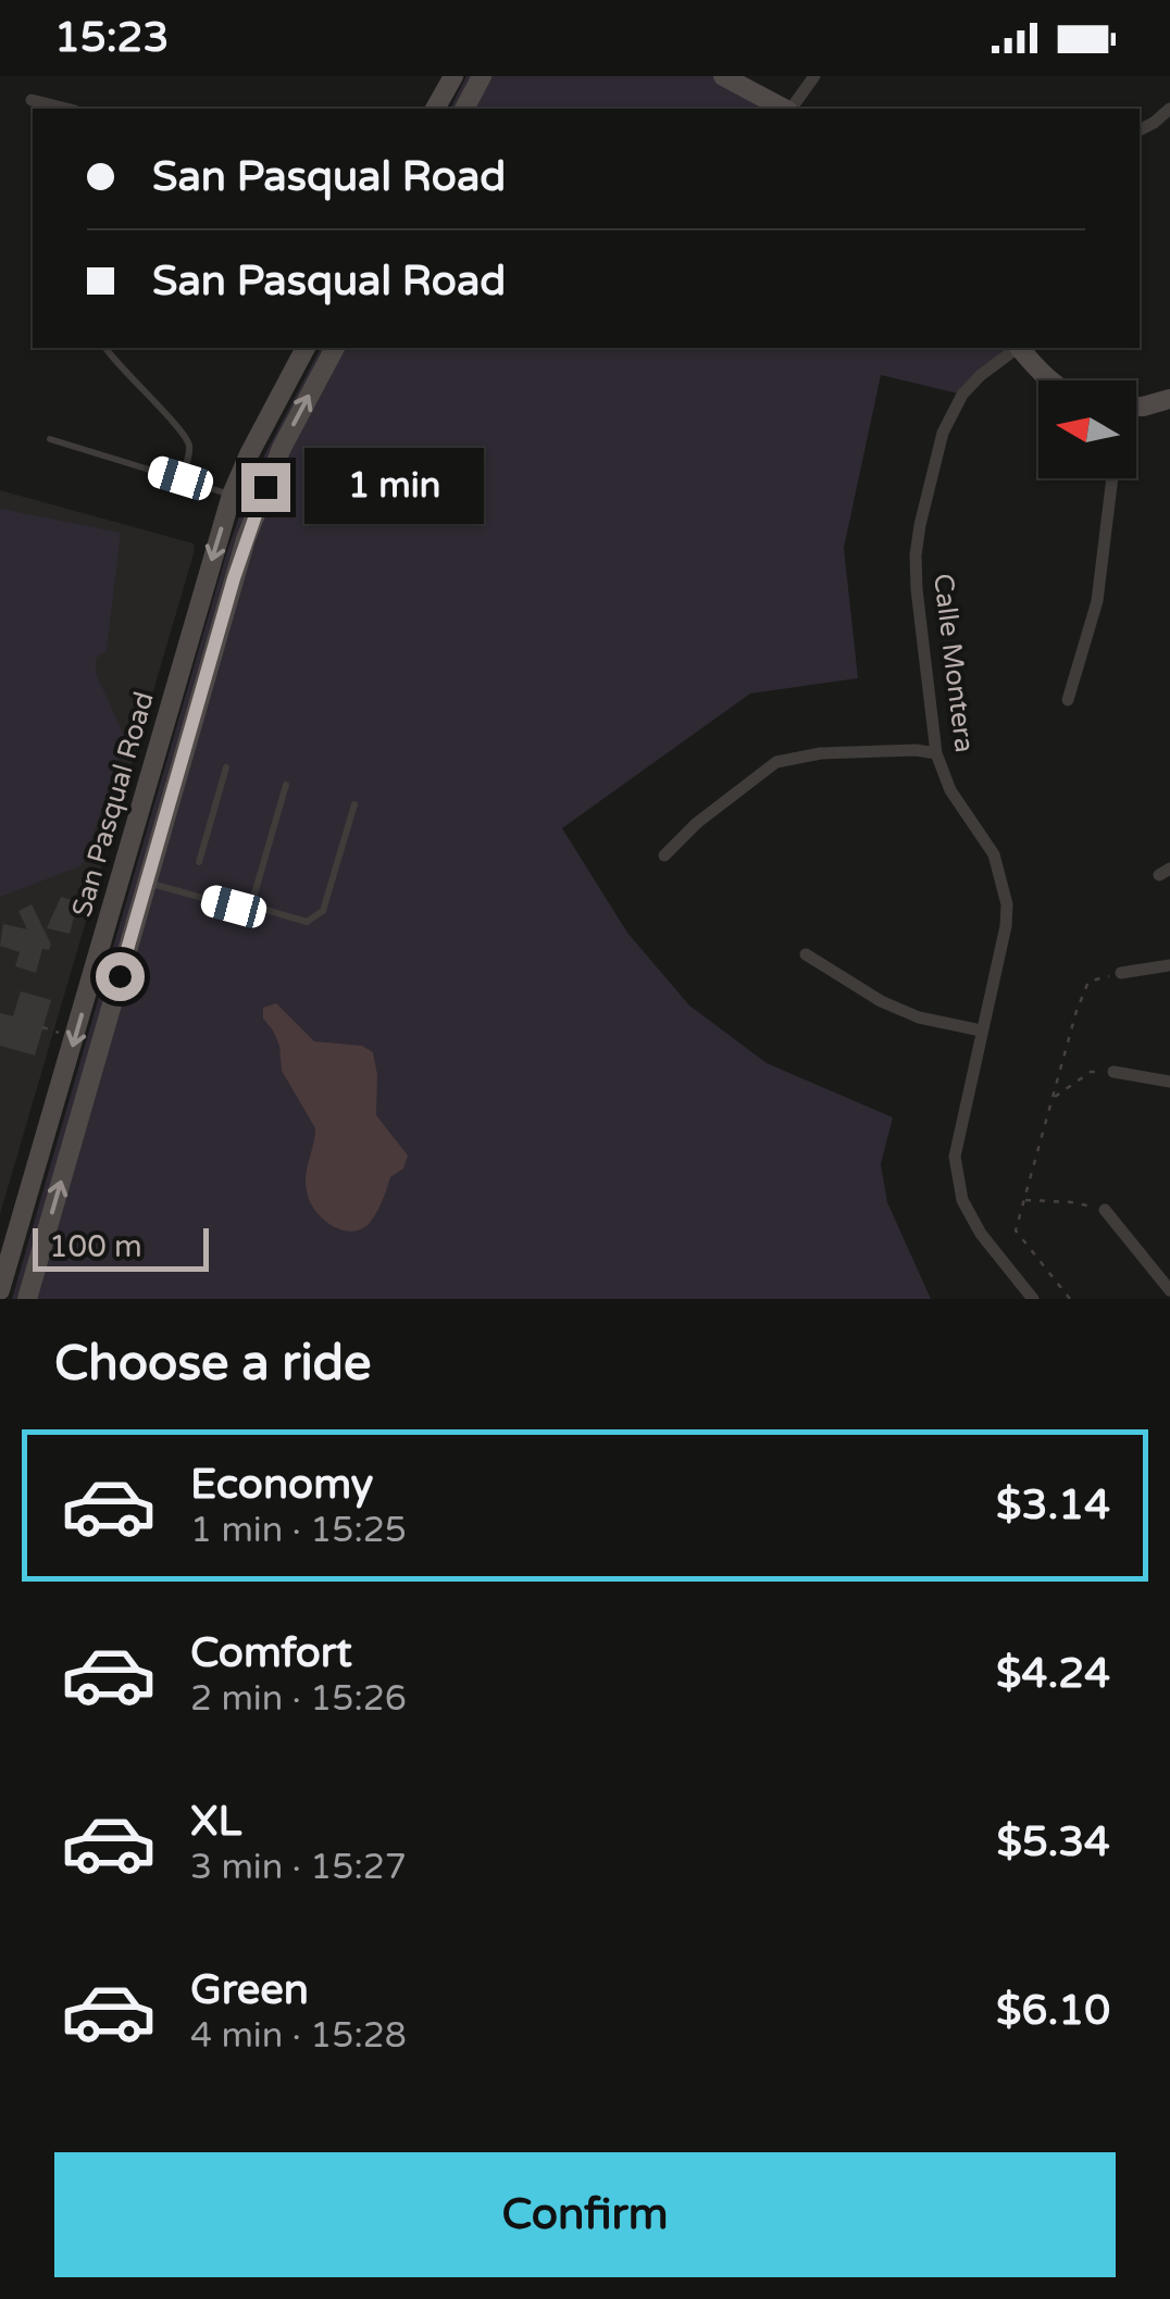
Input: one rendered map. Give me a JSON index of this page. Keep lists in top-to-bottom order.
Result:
{
  "streets": {
    "main road": ["San Pasqual Road"],
    "street": ["Calle Montera"]
  },
  "scale_bar": "100 m",
  "north": "left",
  "page": {
    "status": "15:23",
    "banner": ["San Pasqual Road", "San Pasqual Road"],
    "bubble": "1 min",
    "scale": "100 m",
    "heading": "Choose a ride",
    "list": [
      {
        "name": "Economy",
        "note": "1 min · 15:25",
        "value": "$3.14"
      },
      {
        "name": "Comfort",
        "note": "2 min · 15:26",
        "value": "$4.24"
      },
      {
        "name": "XL",
        "note": "3 min · 15:27",
        "value": "$5.34"
      },
      {
        "name": "Green",
        "note": "4 min · 15:28",
        "value": "$6.10"
      }
    ],
    "buttons": "Confirm"
  }
}
